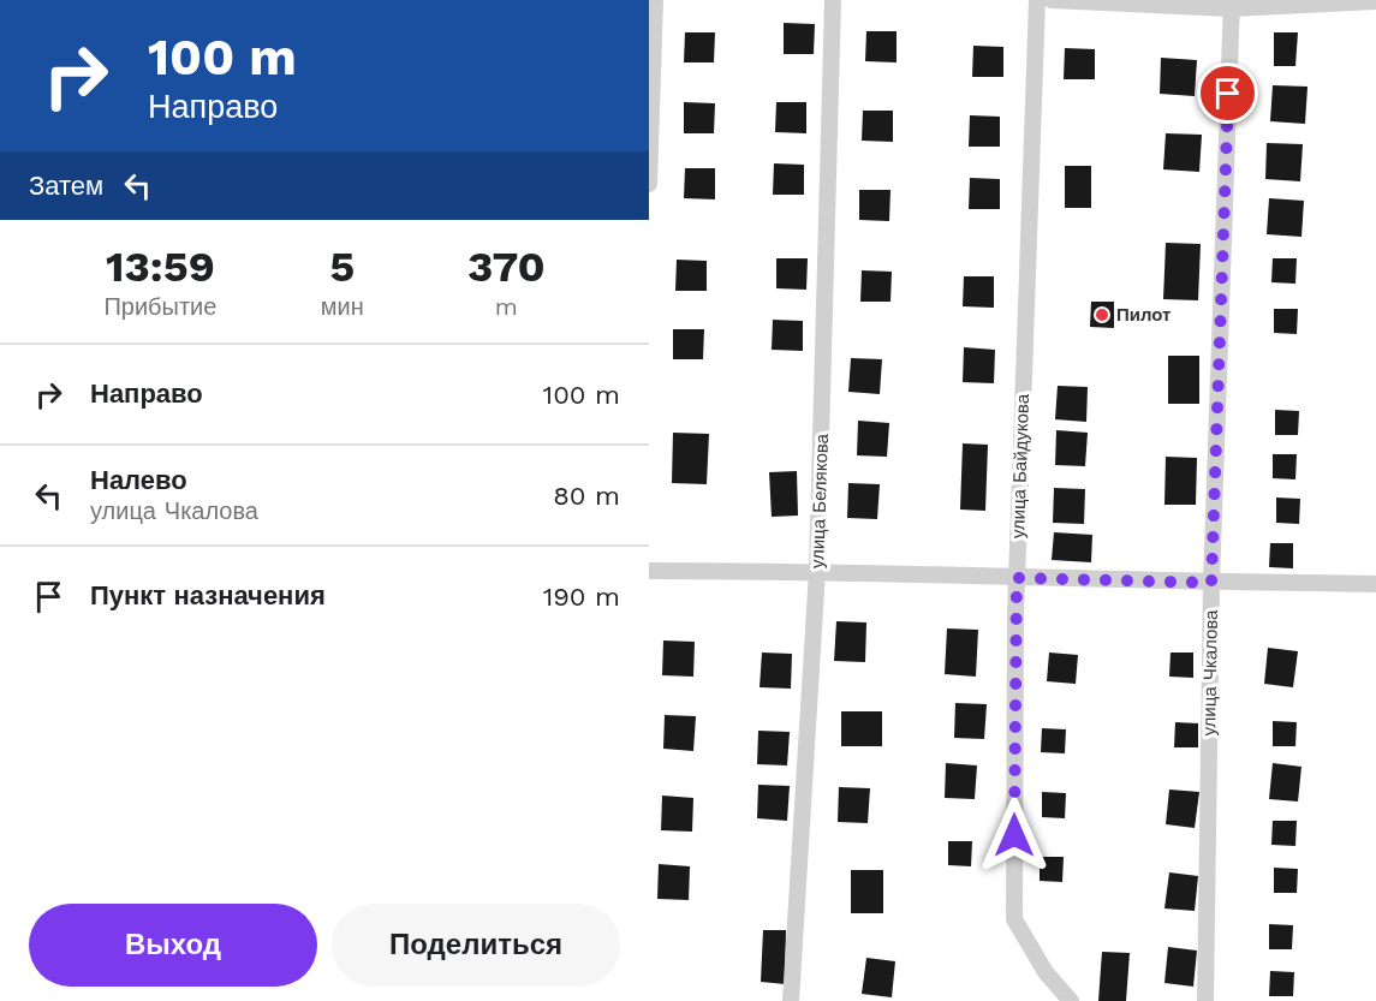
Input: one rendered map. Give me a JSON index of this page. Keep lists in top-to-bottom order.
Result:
{
  "streets": {
    "street": ["улица Байдукова", "улица Белякова", "улица Чкалова"]
  },
  "places": ["Пилот"],
  "page": {
    "turn": ["100 m", "Направо"],
    "then": "Затем",
    "eta": [
      "13:59",
      "Прибытие",
      "5",
      "мин",
      "370",
      "m"
    ],
    "list": [
      {
        "name": "Направо",
        "value": "100 m"
      },
      {
        "name": "Налево",
        "note": "улица Чкалова",
        "value": "80 m"
      },
      {
        "name": "Пункт назначения",
        "value": "190 m"
      }
    ],
    "buttons": ["Выход", "Поделиться"]
  }
}
